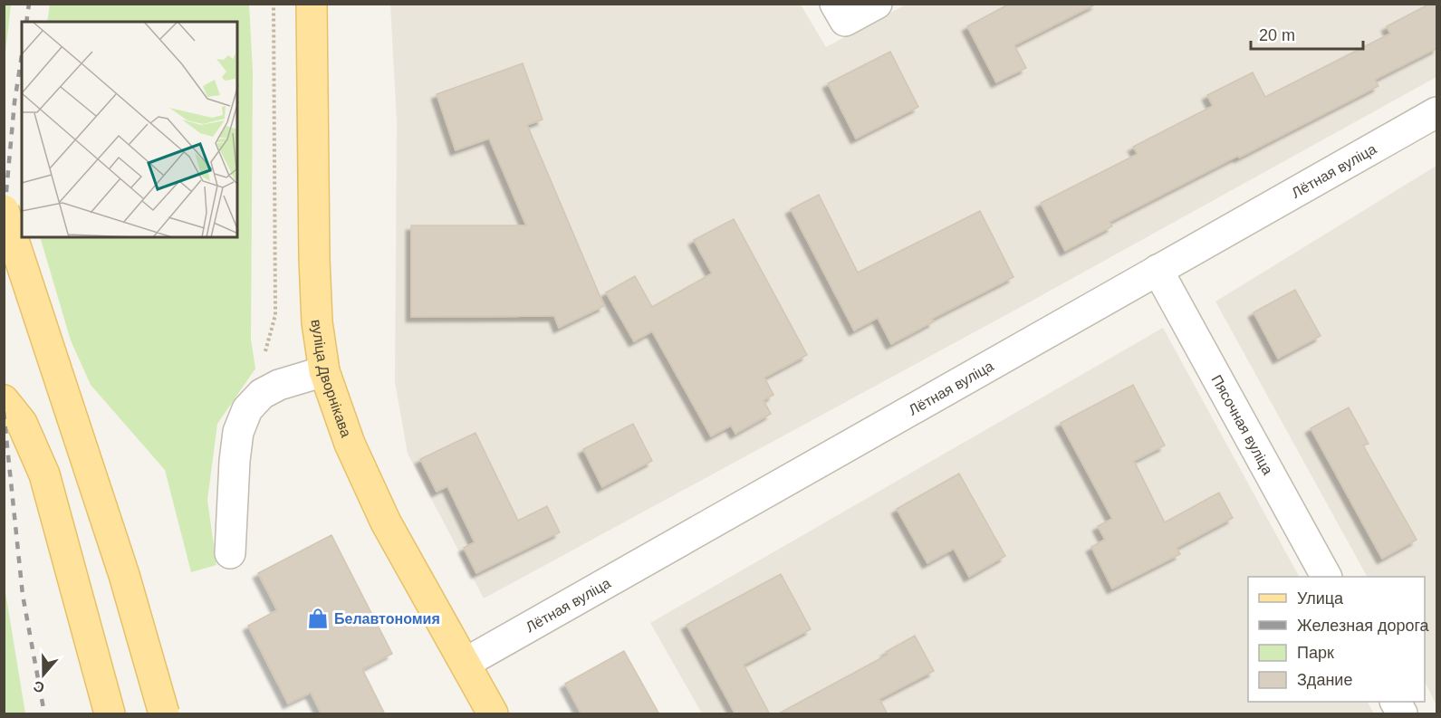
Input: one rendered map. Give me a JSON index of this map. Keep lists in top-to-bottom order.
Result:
{
  "streets": {
    "main road": ["вуліца Дворнікава"],
    "street": ["Лётная вуліца", "Пясочная вуліца"]
  },
  "crossings": [
    ["Лётная вуліца", "вуліца Дворнікава"],
    ["Лётная вуліца", "Пясочная вуліца"]
  ],
  "places": {
    "shop": ["Белавтономия"]
  },
  "legend": [
    "Улица",
    "Железная дорога",
    "Парк",
    "Здание"
  ],
  "scale_bar": "20 m",
  "north": "bottom"
}
